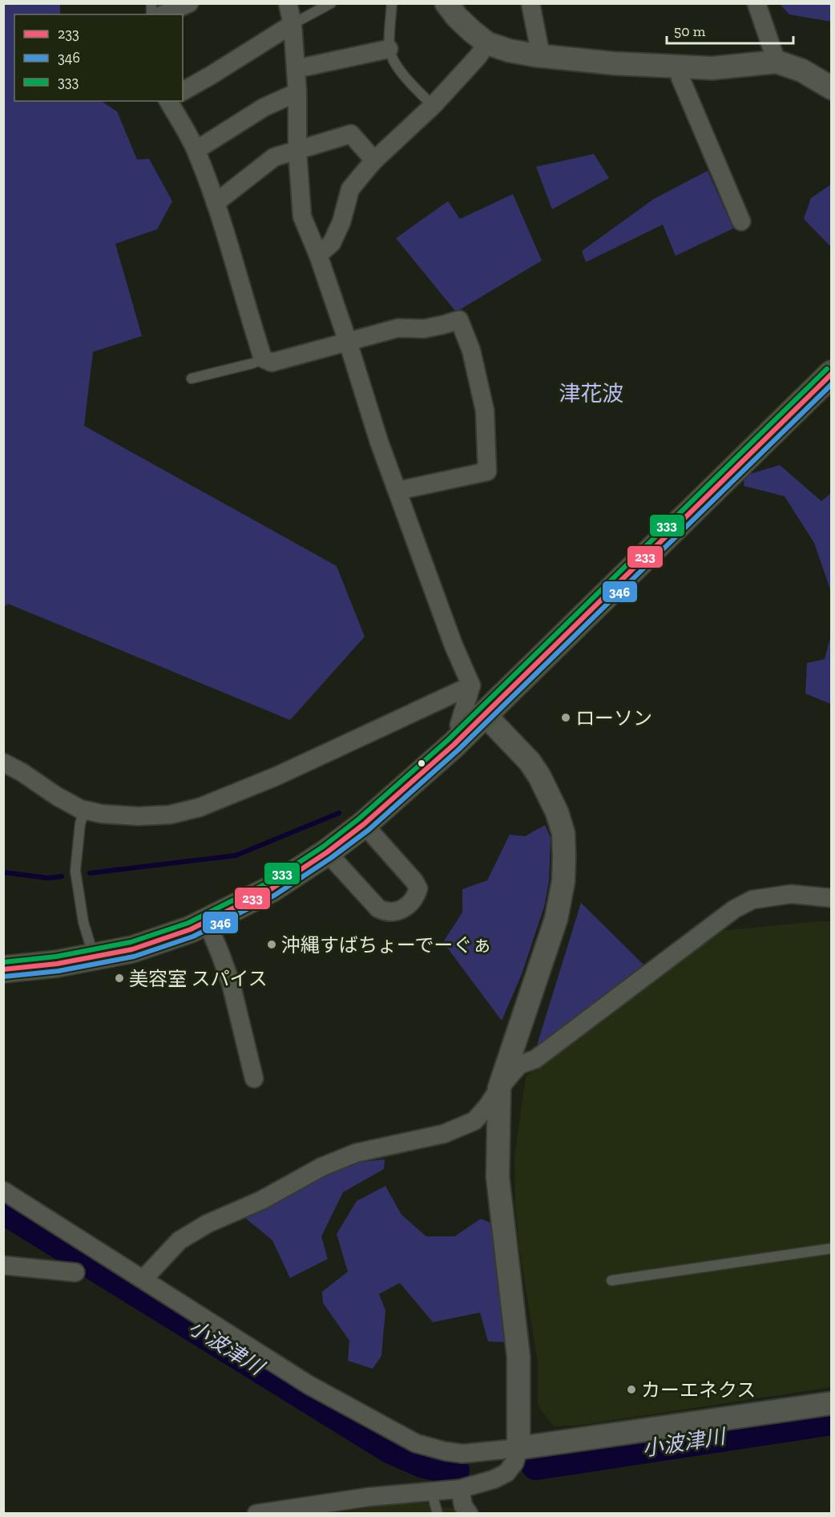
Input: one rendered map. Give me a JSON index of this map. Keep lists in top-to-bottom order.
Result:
{
  "districts": ["津花波"],
  "water": ["小波津川"],
  "places": [
    "ローソン",
    "沖縄すばちょーでーぐぁ",
    "美容室 スパイス",
    "カーエネクス"
  ],
  "lines": ["transit line 333", "transit line 233", "transit line 346"],
  "legend": ["233", "346", "333"],
  "scale_bar": "50 m"
}
